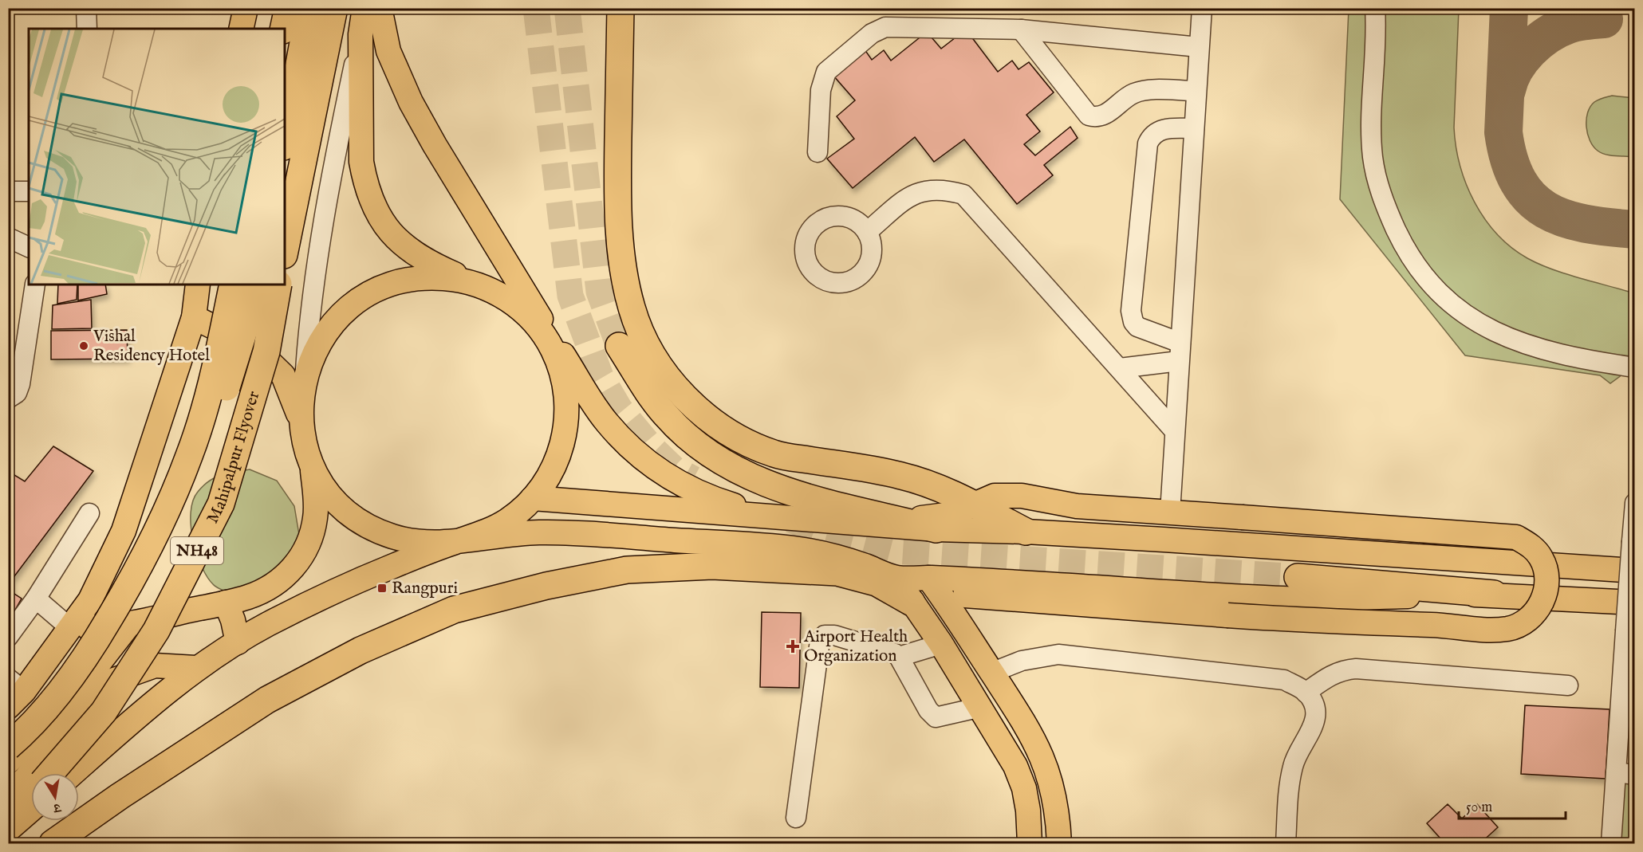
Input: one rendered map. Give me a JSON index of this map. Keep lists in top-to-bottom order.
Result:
{
  "streets": {
    "highway": ["Mahipalpur Flyover", "NH48"]
  },
  "places": {
    "other": ["Vishal Residency Hotel"],
    "transit": ["Rangpuri"],
    "health": ["Airport Health Organization"]
  },
  "scale_bar": "50 m",
  "north": "bottom"
}
